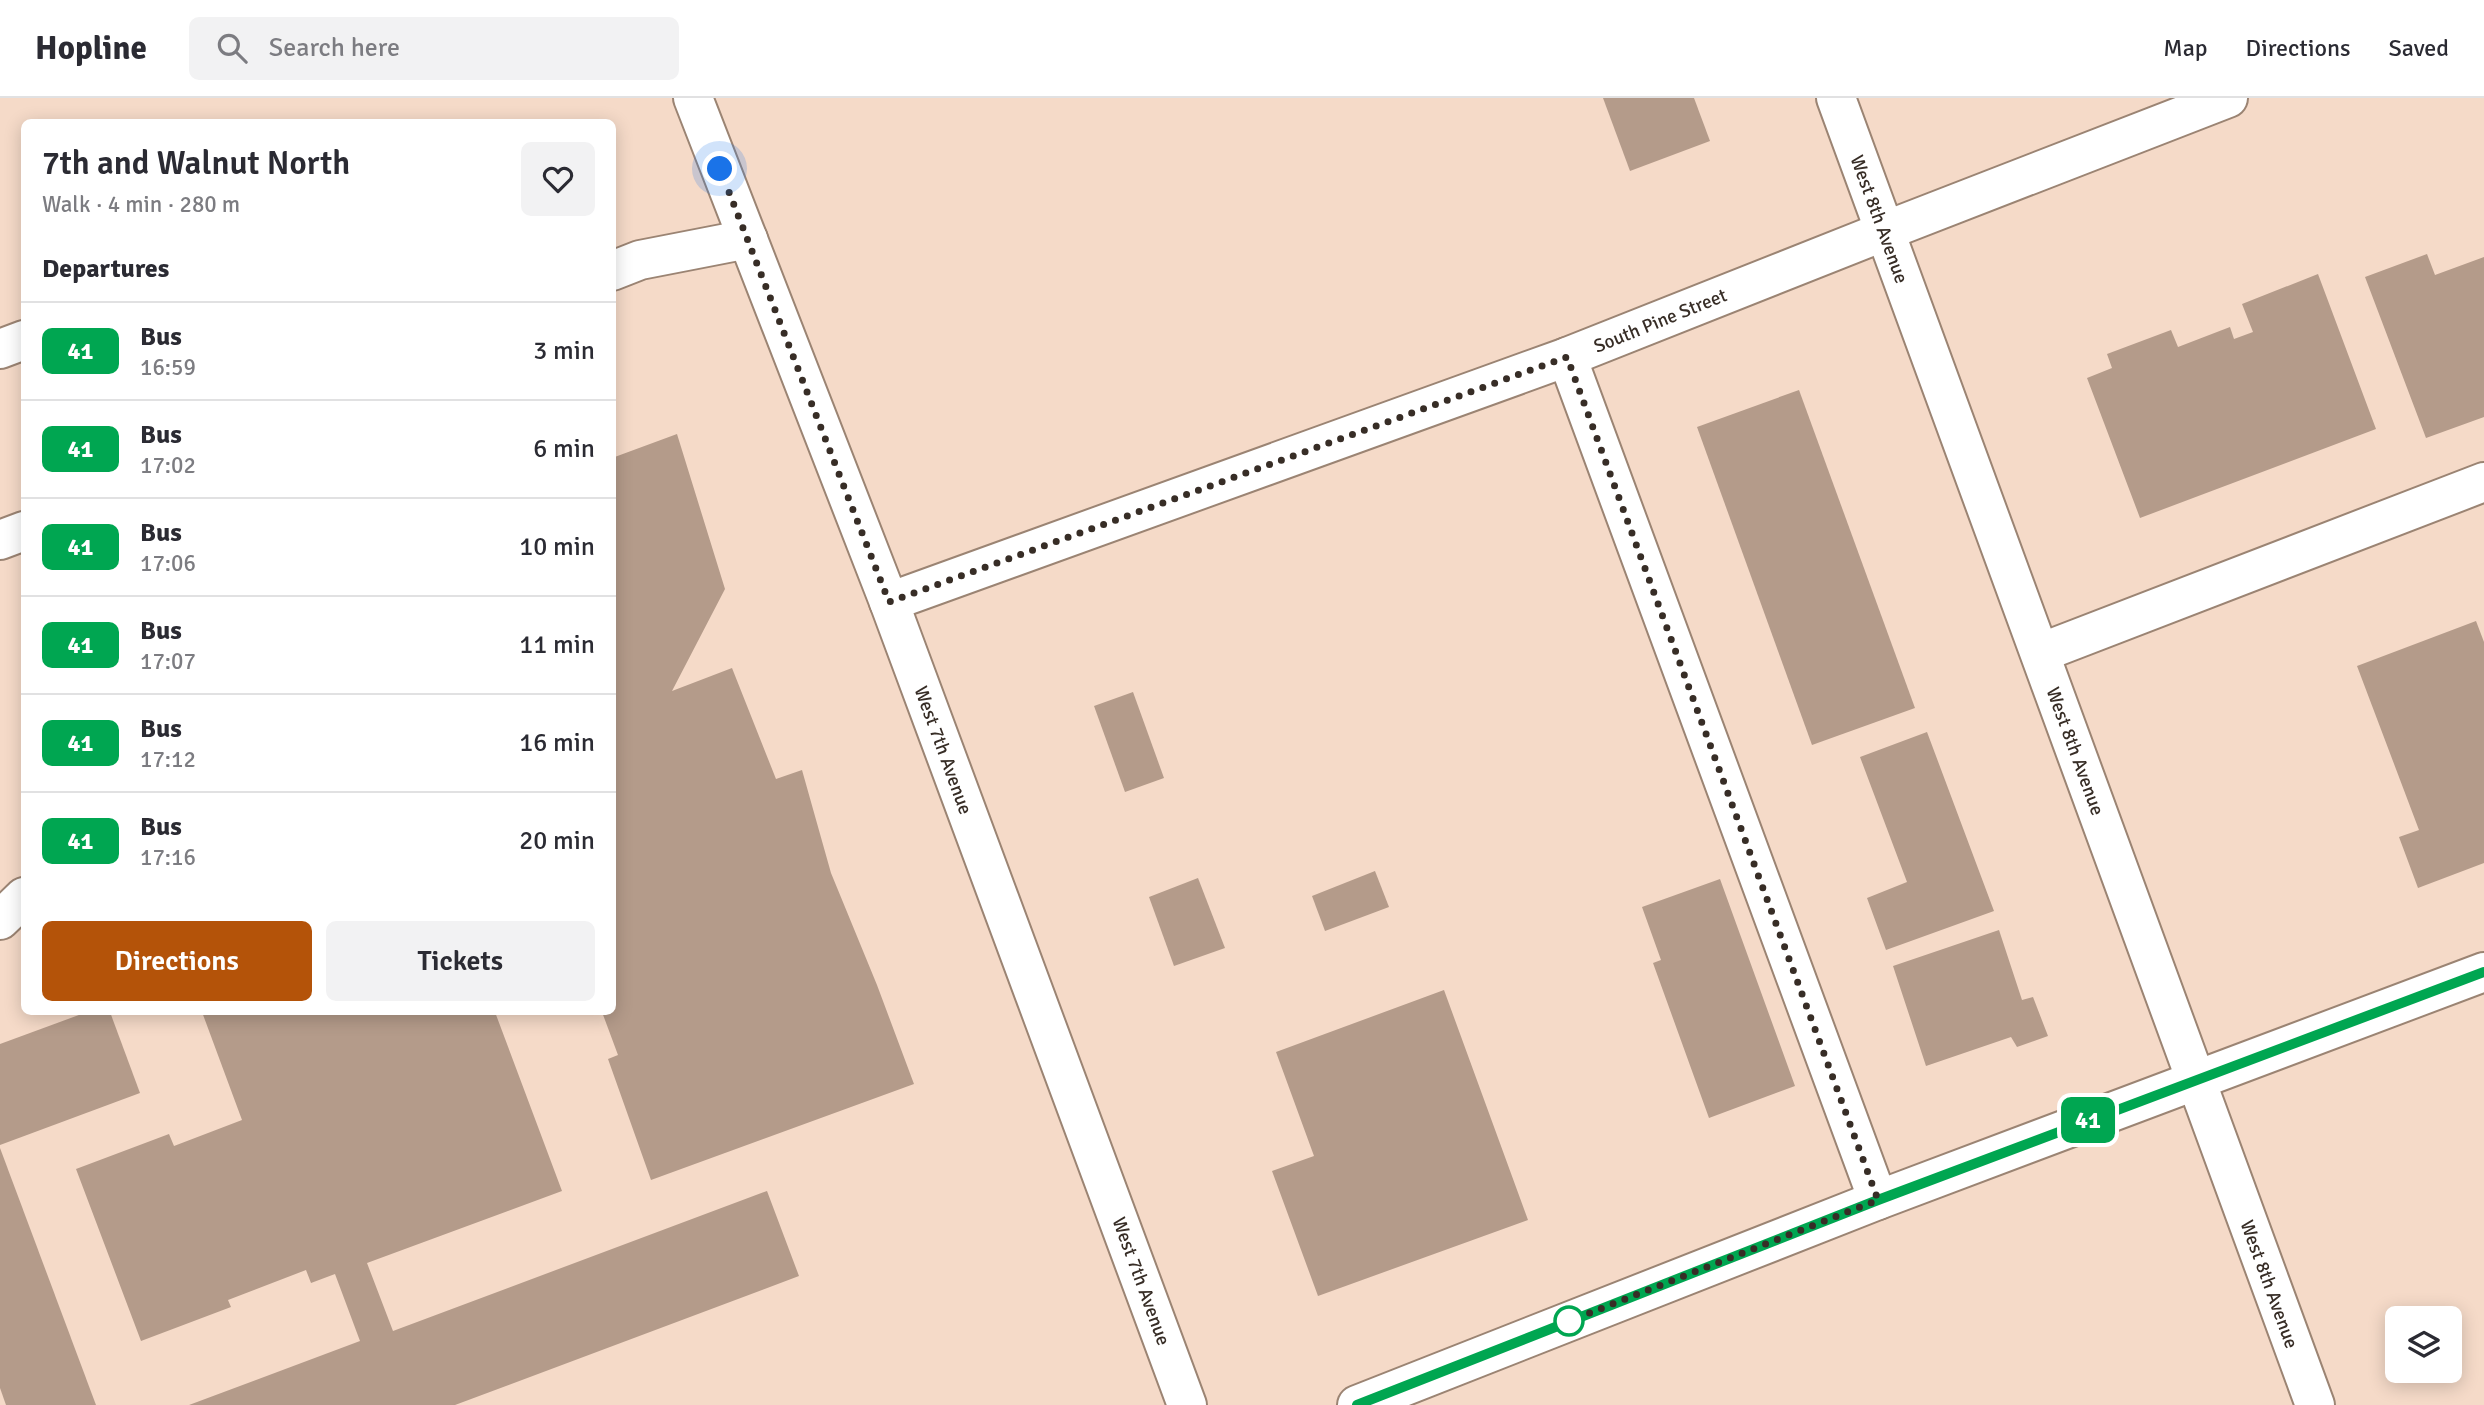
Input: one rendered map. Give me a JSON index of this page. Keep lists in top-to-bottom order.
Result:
{
  "streets": {
    "street": ["West 8th Avenue", "South Pine Street", "West 7th Avenue"]
  },
  "crossings": [
    ["West 8th Avenue", "South Pine Street"],
    ["South Pine Street", "West 7th Avenue"]
  ],
  "lines": ["bus line 41"],
  "page": {
    "header": "Hopline",
    "search": "Search here",
    "nav": ["Map", "Directions", "Saved"],
    "on_map": "41",
    "heading": [
      ["7th and Walnut North", "Walk · 4 min · 280 m"],
      "Departures"
    ],
    "list": [
      {
        "mark": "41",
        "name": "Bus",
        "note": "16:59",
        "value": "3 min"
      },
      {
        "mark": "41",
        "name": "Bus",
        "note": "17:02",
        "value": "6 min"
      },
      {
        "mark": "41",
        "name": "Bus",
        "note": "17:06",
        "value": "10 min"
      },
      {
        "mark": "41",
        "name": "Bus",
        "note": "17:07",
        "value": "11 min"
      },
      {
        "mark": "41",
        "name": "Bus",
        "note": "17:12",
        "value": "16 min"
      },
      {
        "mark": "41",
        "name": "Bus",
        "note": "17:16",
        "value": "20 min"
      }
    ],
    "buttons": ["Directions", "Tickets"]
  }
}
